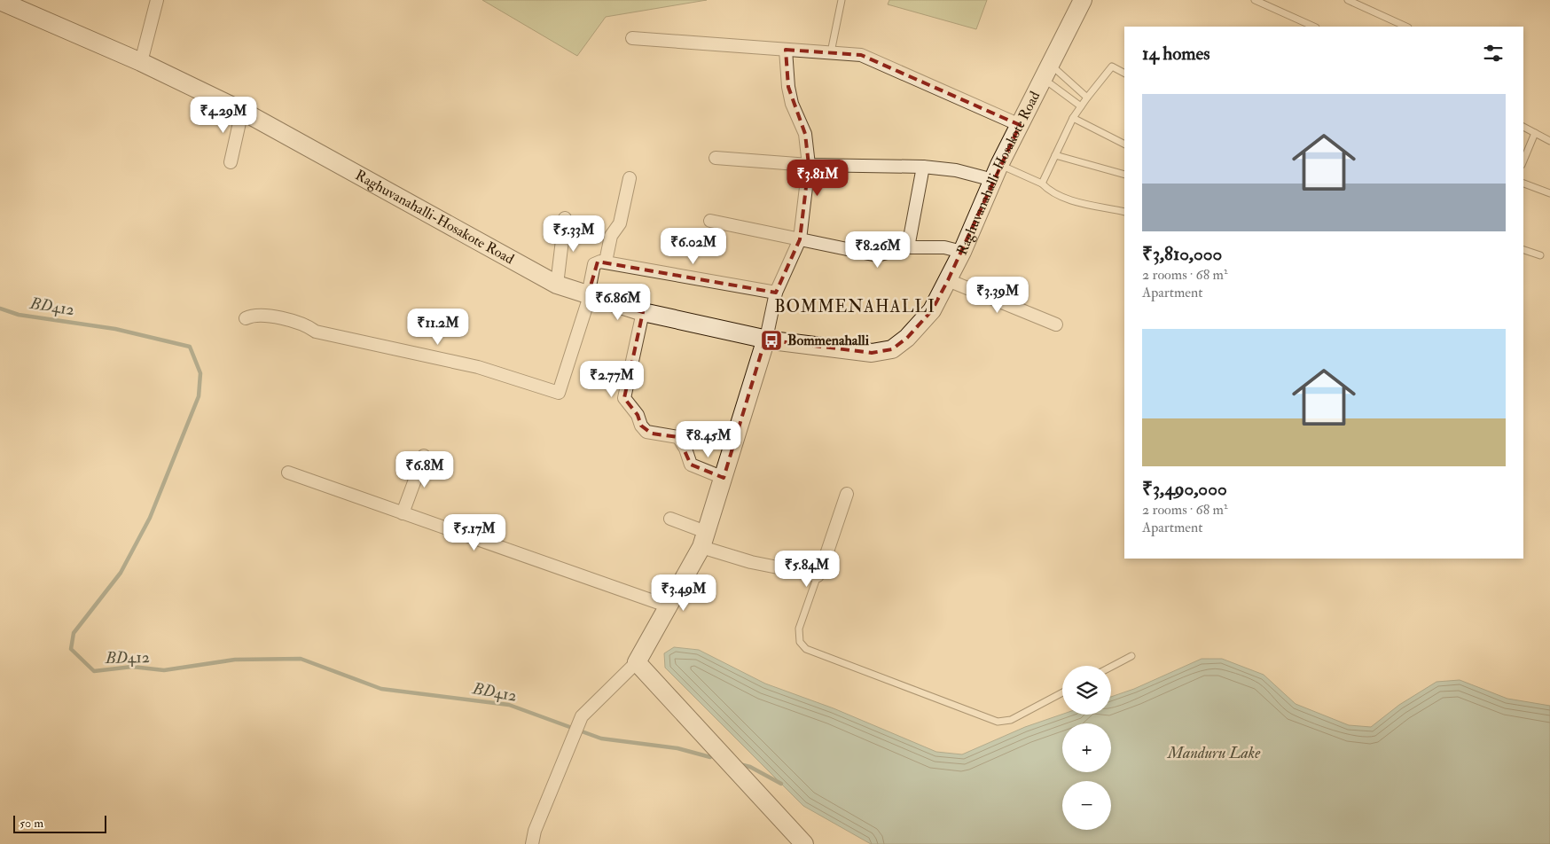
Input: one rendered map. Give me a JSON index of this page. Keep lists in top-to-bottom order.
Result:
{
  "streets": {
    "main road": ["Raghuvanahalli-Hosakote Road"]
  },
  "districts": ["BOMMENAHALLI"],
  "water": ["BD412", "Manduru Lake"],
  "places": {
    "bus stop": ["Bommenahalli"]
  },
  "scale_bar": "50 m",
  "page": {
    "heading": "14 homes",
    "list": [
      {
        "name": "₹3,810,000",
        "note": "2 rooms · 68 m² · Apartment"
      },
      {
        "name": "₹3,490,000",
        "note": "2 rooms · 68 m² · Apartment"
      }
    ],
    "price": [
      "₹4.29M",
      "₹3.81M",
      "₹5.33M",
      "₹6.02M",
      "₹8.26M",
      "₹3.39M",
      "₹6.86M",
      "₹11.2M",
      "₹2.77M",
      "₹8.45M",
      "₹6.8M",
      "₹5.17M",
      "₹5.84M",
      "₹3.49M"
    ],
    "map_buttons": ["+", "−"],
    "scale": "50 m"
  }
}
